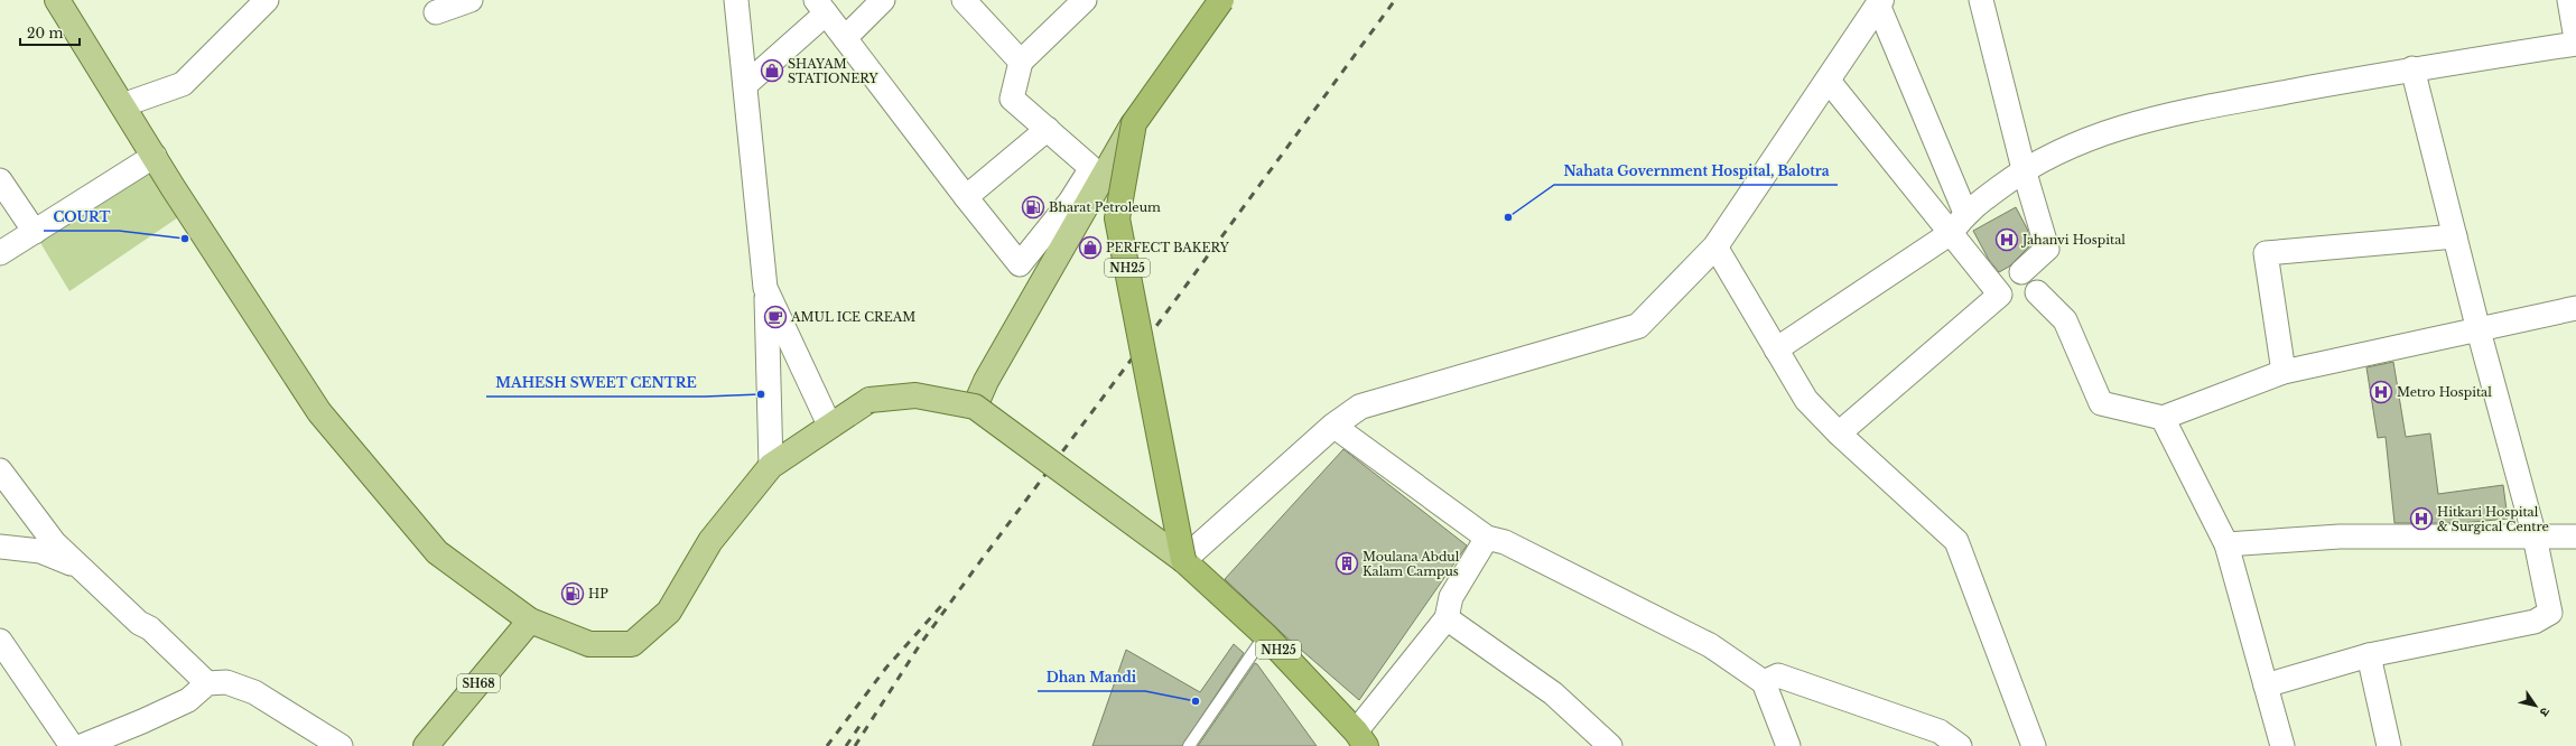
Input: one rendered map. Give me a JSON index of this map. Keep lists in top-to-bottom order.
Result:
{
  "streets": {
    "highway": ["NH25"],
    "main road": ["SH68"]
  },
  "places": {
    "shop": ["SHAYAM STATIONERY", "PERFECT BAKERY"],
    "fuel station": ["Bharat Petroleum", "HP"],
    "other": [
      "Nahata Government Hospital, Balotra",
      "COURT",
      "MAHESH SWEET CENTRE",
      "Dhan Mandi"
    ],
    "hospital": ["Jahanvi Hospital", "Metro Hospital", "Hitkari Hospital & Surgical Centre"],
    "cafe": ["AMUL ICE CREAM"],
    "building": ["Moulana Abdul Kalam Campus"]
  },
  "scale_bar": "20 m",
  "north": "bottom right"
}
